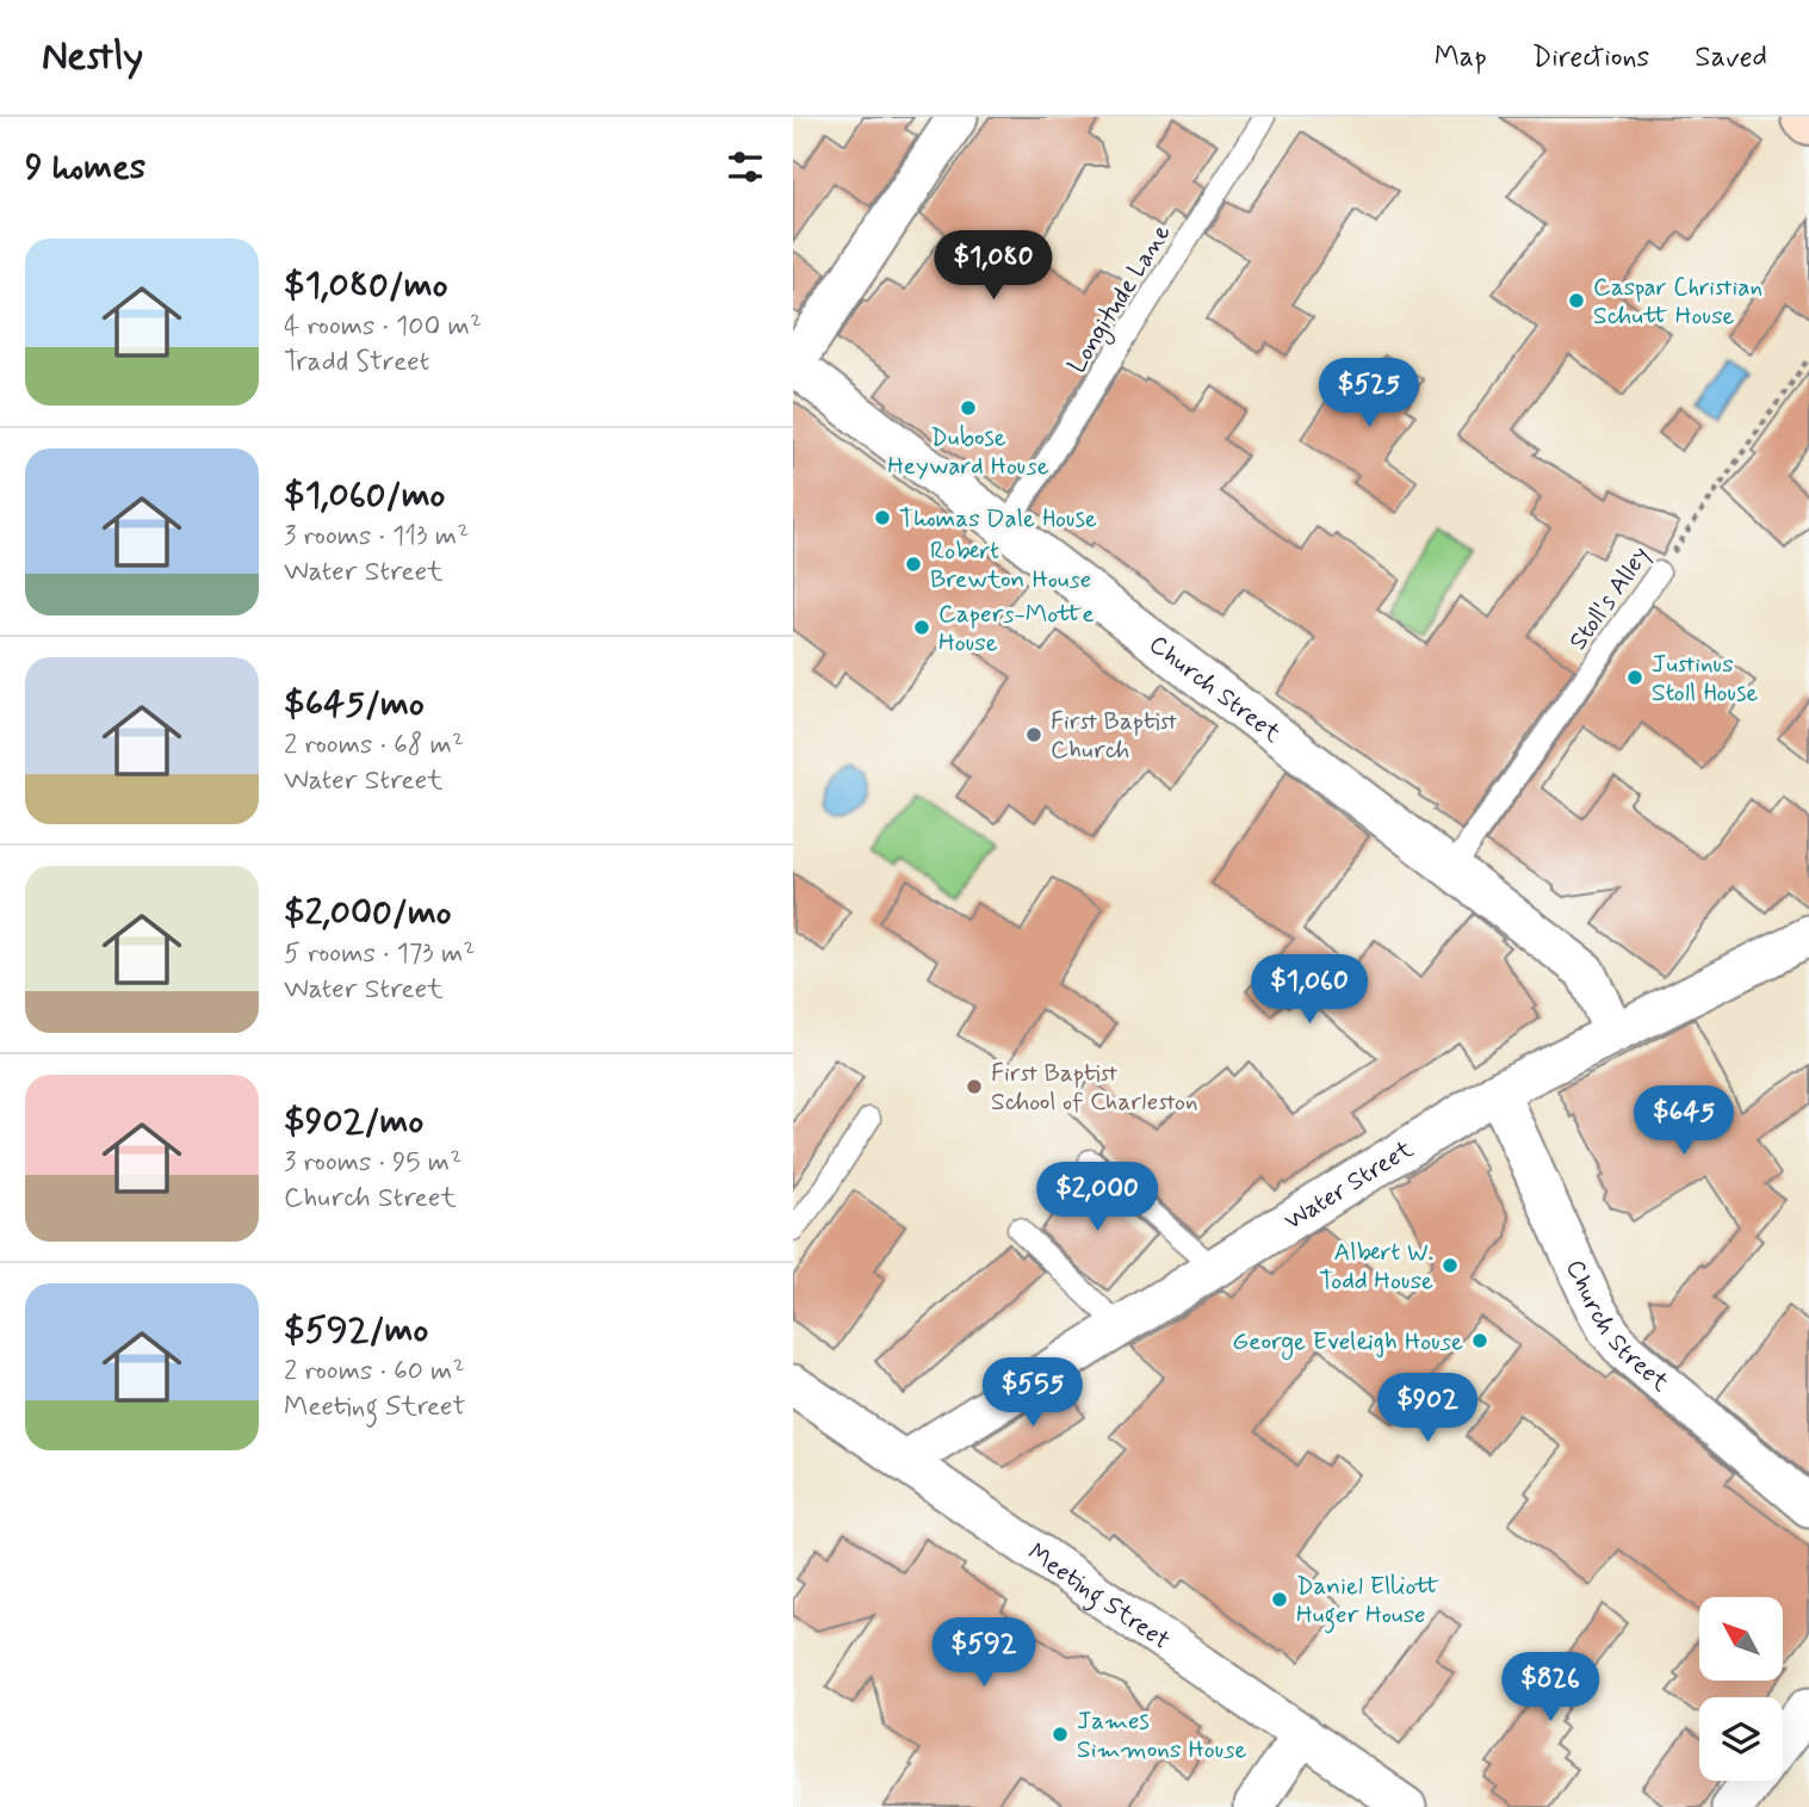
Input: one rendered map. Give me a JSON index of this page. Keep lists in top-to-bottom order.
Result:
{
  "streets": {
    "street": ["Church Street", "Water Street", "Meeting Street"],
    "lane": ["Longitude Lane", "Stoll's Alley"]
  },
  "crossings": [
    ["Stoll's Alley", "Church Street"],
    ["Church Street", "Water Street"],
    ["Water Street", "Meeting Street"]
  ],
  "places": [
    "Caspar Christian Schutt House",
    "Dubose Heyward House",
    "Thomas Dale House",
    "Robert Brewton House",
    "Capers-Motte House",
    "Justinus Stoll House",
    "First Baptist Church",
    "First Baptist School of Charleston",
    "Albert W. Todd House",
    "George Eveleigh House",
    "Daniel Elliott Huger House",
    "James Simmons House"
  ],
  "north": "top left",
  "page": {
    "header": "Nestly",
    "nav": ["Map", "Directions", "Saved"],
    "heading": "9 homes",
    "list": [
      {
        "name": "$1,080/mo",
        "note": "4 rooms · 100 m² · Tradd Street"
      },
      {
        "name": "$1,060/mo",
        "note": "3 rooms · 113 m² · Water Street"
      },
      {
        "name": "$645/mo",
        "note": "2 rooms · 68 m² · Water Street"
      },
      {
        "name": "$2,000/mo",
        "note": "5 rooms · 173 m² · Water Street"
      },
      {
        "name": "$902/mo",
        "note": "3 rooms · 95 m² · Church Street"
      },
      {
        "name": "$592/mo",
        "note": "2 rooms · 60 m² · Meeting Street"
      }
    ],
    "price": [
      "$1,080",
      "$525",
      "$1,060",
      "$645",
      "$2,000",
      "$555",
      "$902",
      "$592",
      "$826"
    ]
  }
}
